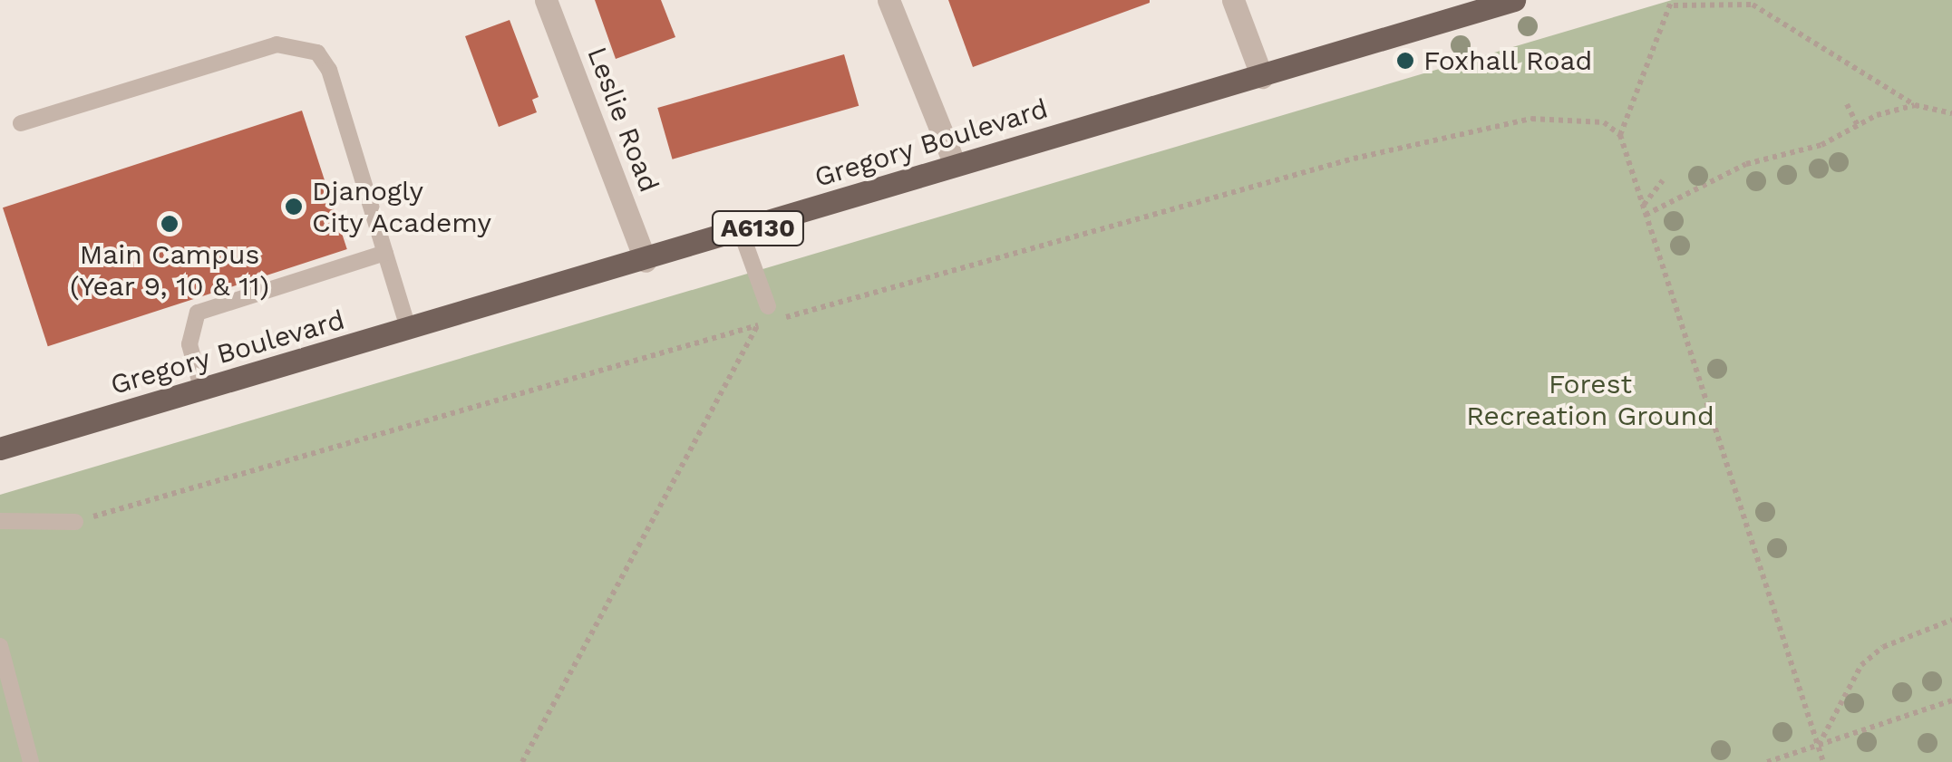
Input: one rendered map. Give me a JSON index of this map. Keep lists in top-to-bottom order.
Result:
{
  "streets": {
    "main road": ["Gregory Boulevard", "A6130"],
    "street": ["Leslie Road"]
  },
  "crossings": [
    ["Leslie Road", "Gregory Boulevard"]
  ],
  "parks": ["Forest Recreation Ground"],
  "places": ["Foxhall Road", "Djanogly City Academy", "Main Campus (Year 9, 10 & 11)"]
}
